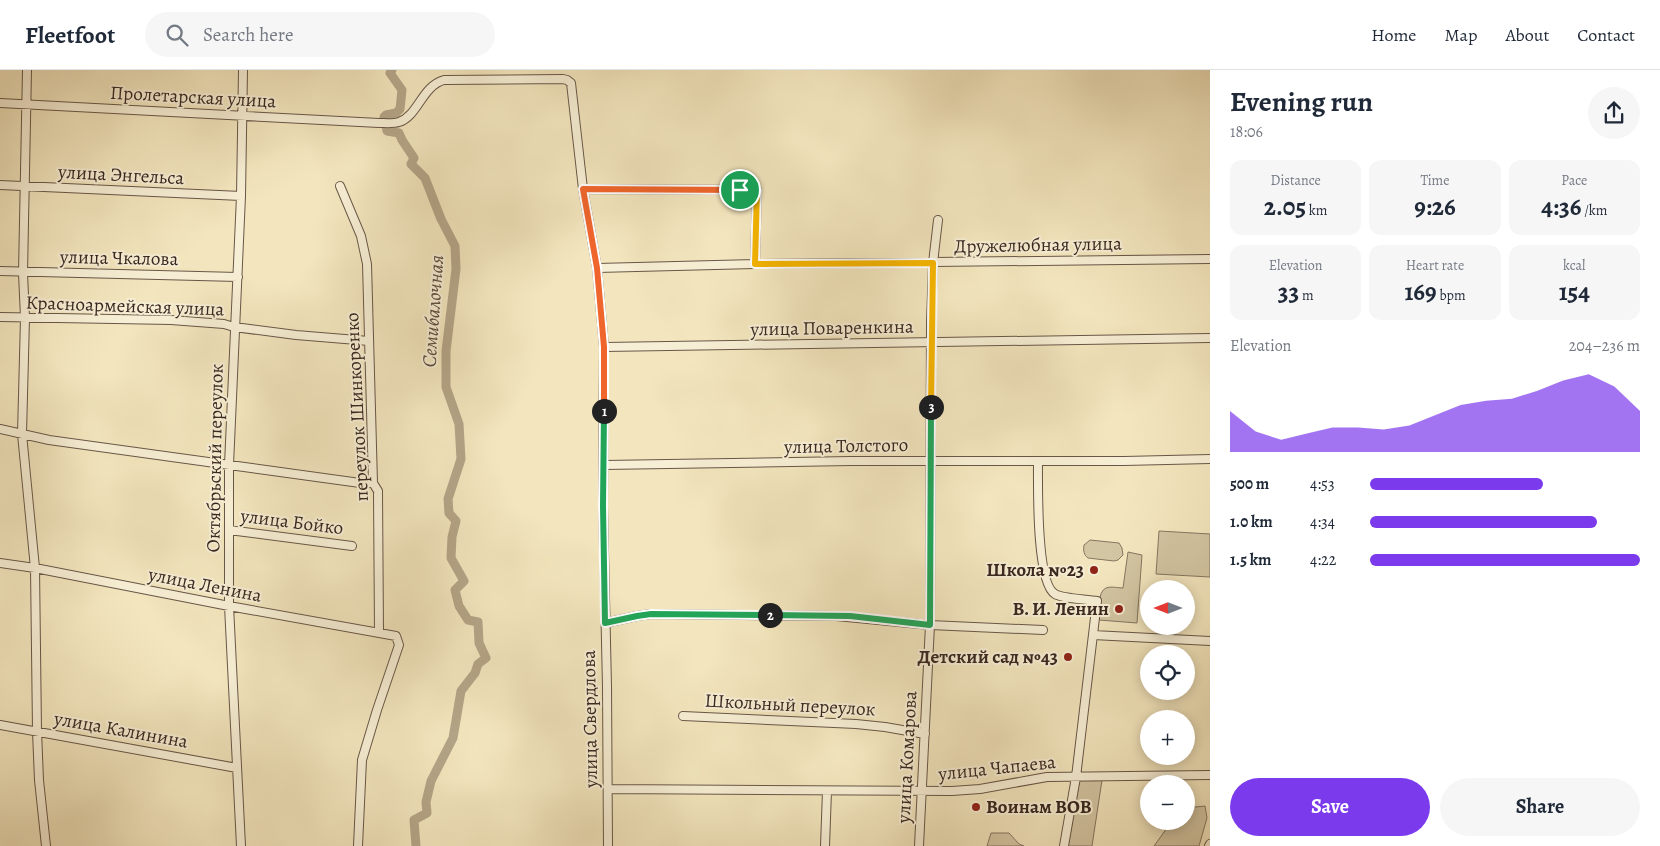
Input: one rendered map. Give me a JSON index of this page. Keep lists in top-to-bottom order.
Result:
{
  "streets": {
    "street": [
      "Пролетарская улица",
      "улица Энгельса",
      "Дружелюбная улица",
      "улица Чкалова",
      "Красноармейская улица",
      "улица Поваренкина",
      "переулок Шинкоренко",
      "улица Толстого",
      "Октябрьский переулок",
      "улица Бойко",
      "улица Ленина",
      "Школьный переулок",
      "улица Свердлова",
      "улица Калинина",
      "улица Комарова",
      "улица Чапаева"
    ]
  },
  "crossings": [
    ["Пролетарская улица", "Октябрьский переулок"],
    ["Пролетарская улица", "улица Свердлова"],
    ["улица Энгельса", "Октябрьский переулок"],
    ["Дружелюбная улица", "улица Свердлова"],
    ["Дружелюбная улица", "улица Комарова"],
    ["улица Чкалова", "Октябрьский переулок"],
    ["Красноармейская улица", "переулок Шинкоренко"],
    ["Красноармейская улица", "Октябрьский переулок"],
    ["улица Поваренкина", "улица Свердлова"],
    ["улица Поваренкина", "улица Комарова"],
    ["переулок Шинкоренко", "улица Ленина"],
    ["улица Толстого", "улица Свердлова"],
    ["улица Толстого", "улица Комарова"],
    ["Октябрьский переулок", "улица Бойко"],
    ["Октябрьский переулок", "улица Ленина"],
    ["Октябрьский переулок", "улица Калинина"],
    ["Школьный переулок", "улица Комарова"],
    ["улица Свердлова", "улица Чапаева"],
    ["улица Комарова", "улица Чапаева"]
  ],
  "water": ["Семибалочная"],
  "places": [
    "Школа №23",
    "В. И. Ленин",
    "Детский сад №43",
    "Воинам ВОВ"
  ],
  "north": "left",
  "page": {
    "header": "Fleetfoot",
    "search": "Search here",
    "nav": [
      "Home",
      "Map",
      "About",
      "Contact"
    ],
    "heading": ["Evening run", "18:06"],
    "stats": [
      ["Distance", "2.05 km"],
      ["Time", "9:26"],
      ["Pace", "4:36 /km"],
      ["Elevation", "33 m"],
      ["Heart rate", "169 bpm"],
      ["kcal", "154"]
    ],
    "chart": ["Elevation", "204–236 m"],
    "pins": ["3", "1", "2"],
    "list": [
      {
        "name": "500 m",
        "note": "4:53"
      },
      {
        "name": "1.0 km",
        "note": "4:34"
      },
      {
        "name": "1.5 km",
        "note": "4:22"
      }
    ],
    "map_buttons": ["+", "−"],
    "buttons": ["Save", "Share"]
  }
}
